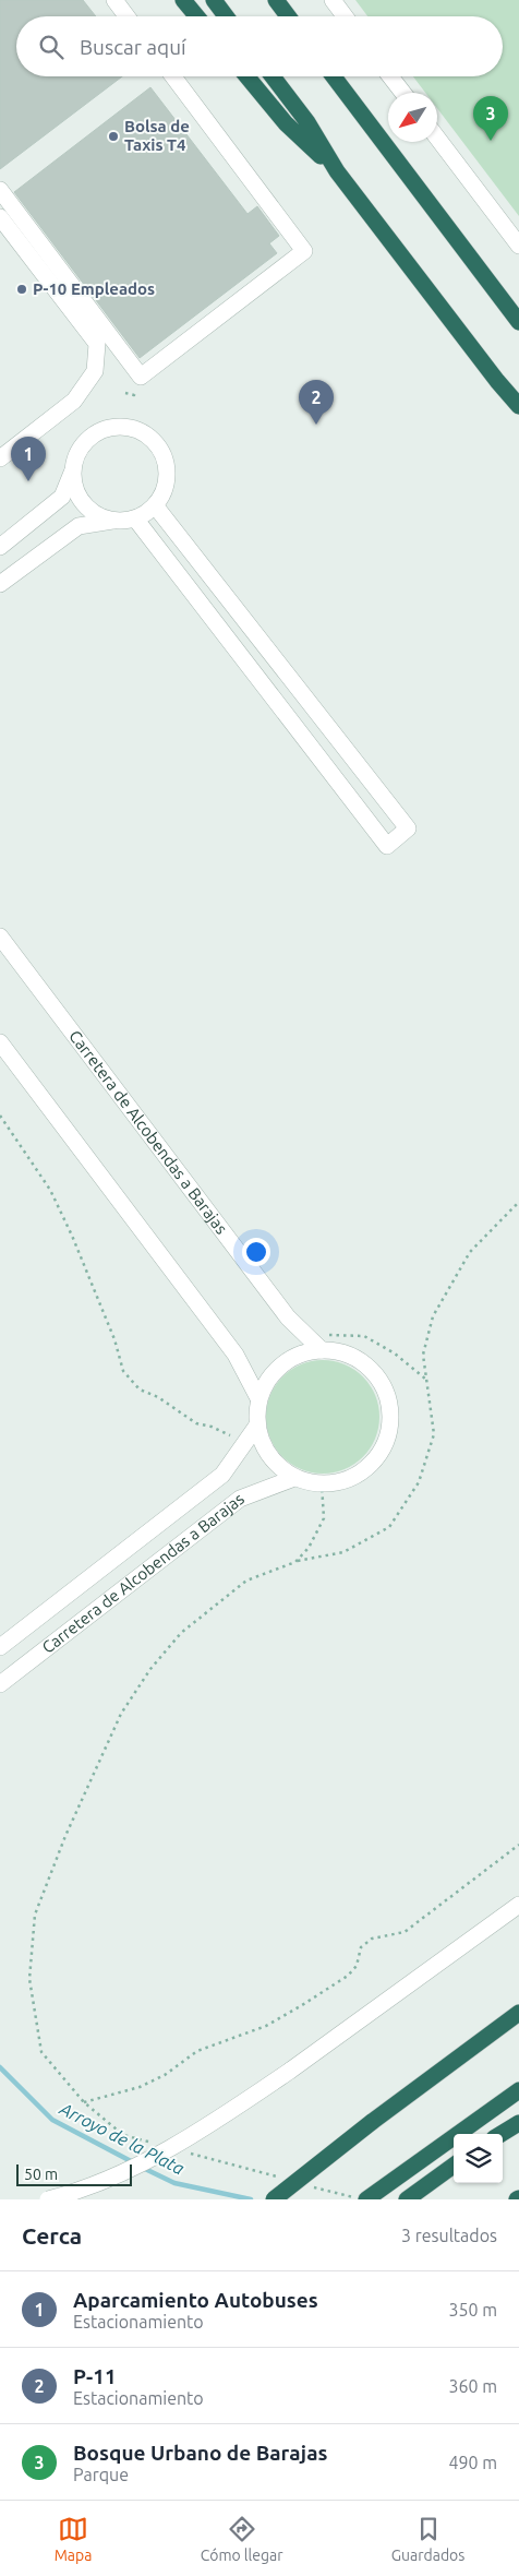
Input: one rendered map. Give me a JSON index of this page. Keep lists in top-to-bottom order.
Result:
{
  "streets": {
    "street": ["Carretera de Alcobendas a Barajas"]
  },
  "water": ["Arroyo de la Plata"],
  "places": ["Bolsa de Taxis T4", "P-10 Empleados"],
  "scale_bar": "50 m",
  "north": "bottom left",
  "page": {
    "search": "Buscar aquí",
    "pins": ["3", "2", "1"],
    "scale": "50 m",
    "heading": ["Cerca", "3 resultados"],
    "list": [
      {
        "mark": "1",
        "name": "Aparcamiento Autobuses",
        "note": "Estacionamiento",
        "value": "350 m"
      },
      {
        "mark": "2",
        "name": "P-11",
        "note": "Estacionamiento",
        "value": "360 m"
      },
      {
        "mark": "3",
        "name": "Bosque Urbano de Barajas",
        "note": "Parque",
        "value": "490 m"
      }
    ],
    "nav": ["Mapa", "Cómo llegar", "Guardados"]
  }
}
